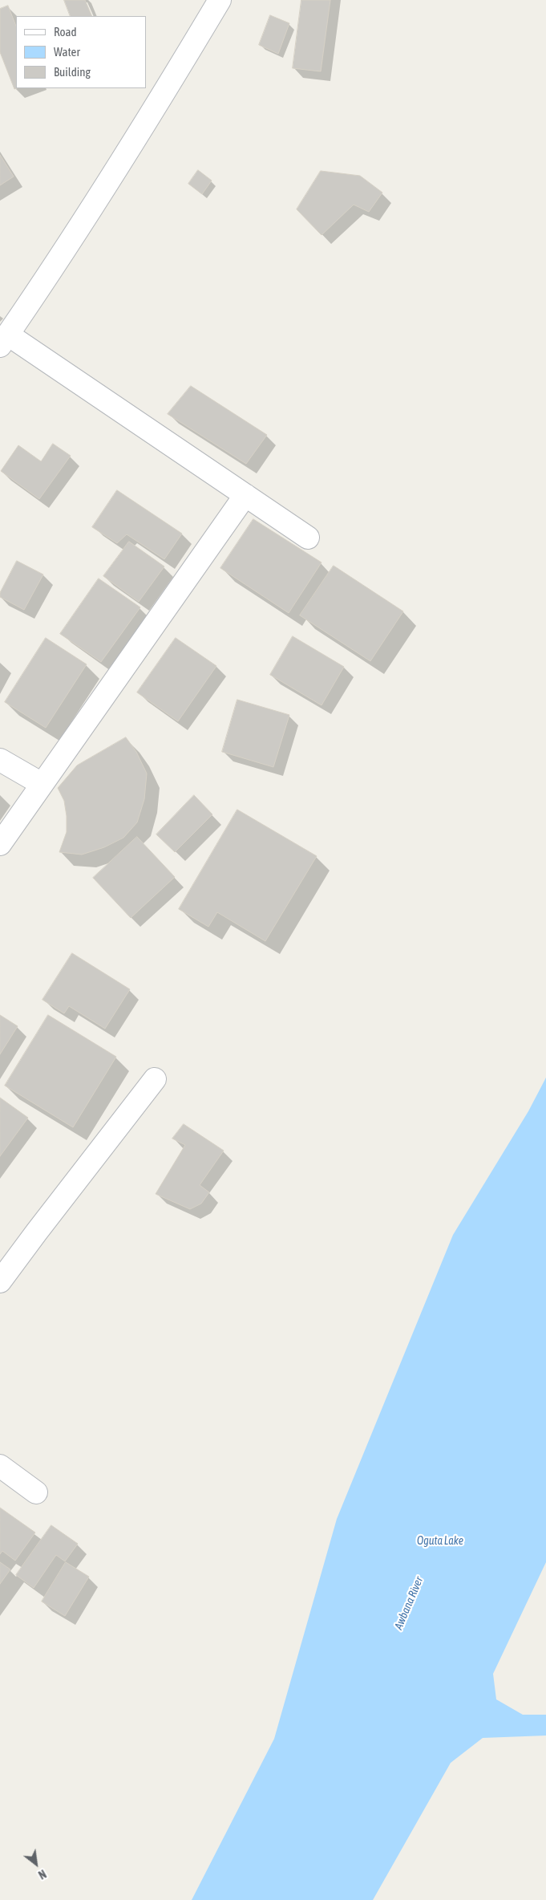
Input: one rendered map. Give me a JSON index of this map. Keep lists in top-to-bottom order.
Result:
{
  "water": ["Oguta Lake", "Awbana River"],
  "legend": ["Road", "Water", "Building"],
  "north": "bottom right"
}
